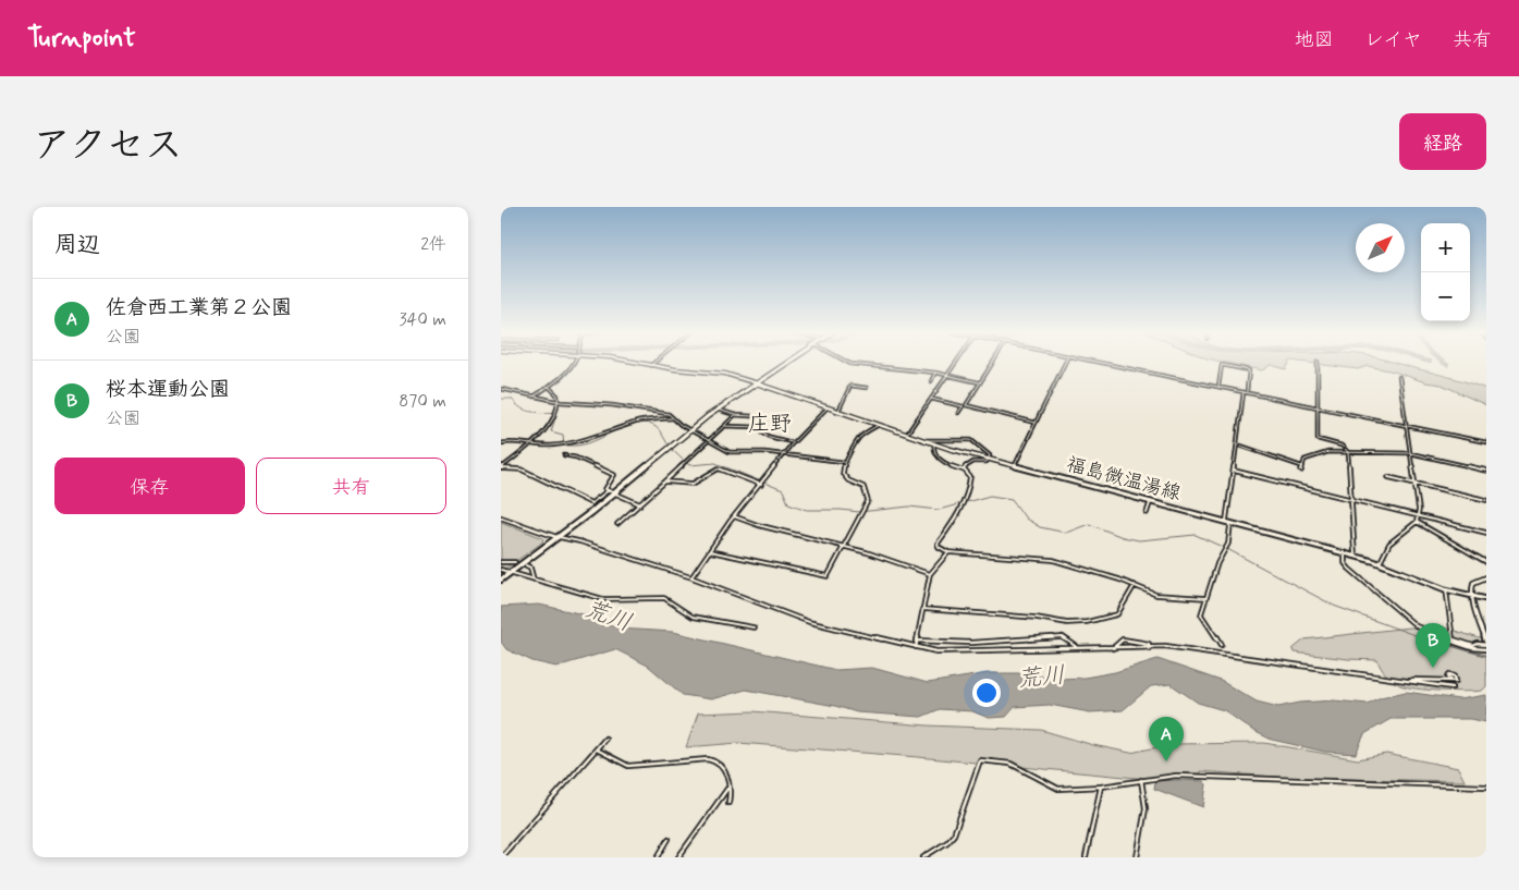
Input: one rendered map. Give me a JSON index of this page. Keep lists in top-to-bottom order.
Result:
{
  "streets": {
    "main road": ["福島微温湯線"]
  },
  "districts": ["庄野"],
  "water": ["荒川"],
  "north": "top right",
  "page": {
    "header": "Turnpoint",
    "nav": ["地図", "レイヤ", "共有"],
    "title": "アクセス",
    "buttons": [
      "経路",
      ["保存", "共有"]
    ],
    "heading": ["周辺", "2件"],
    "map_buttons": ["+", "−"],
    "list": [
      {
        "mark": "A",
        "name": "佐倉西工業第２公園",
        "note": "公園",
        "value": "340 m"
      },
      {
        "mark": "B",
        "name": "桜本運動公園",
        "note": "公園",
        "value": "870 m"
      }
    ],
    "pins": ["B", "A"]
  }
}
